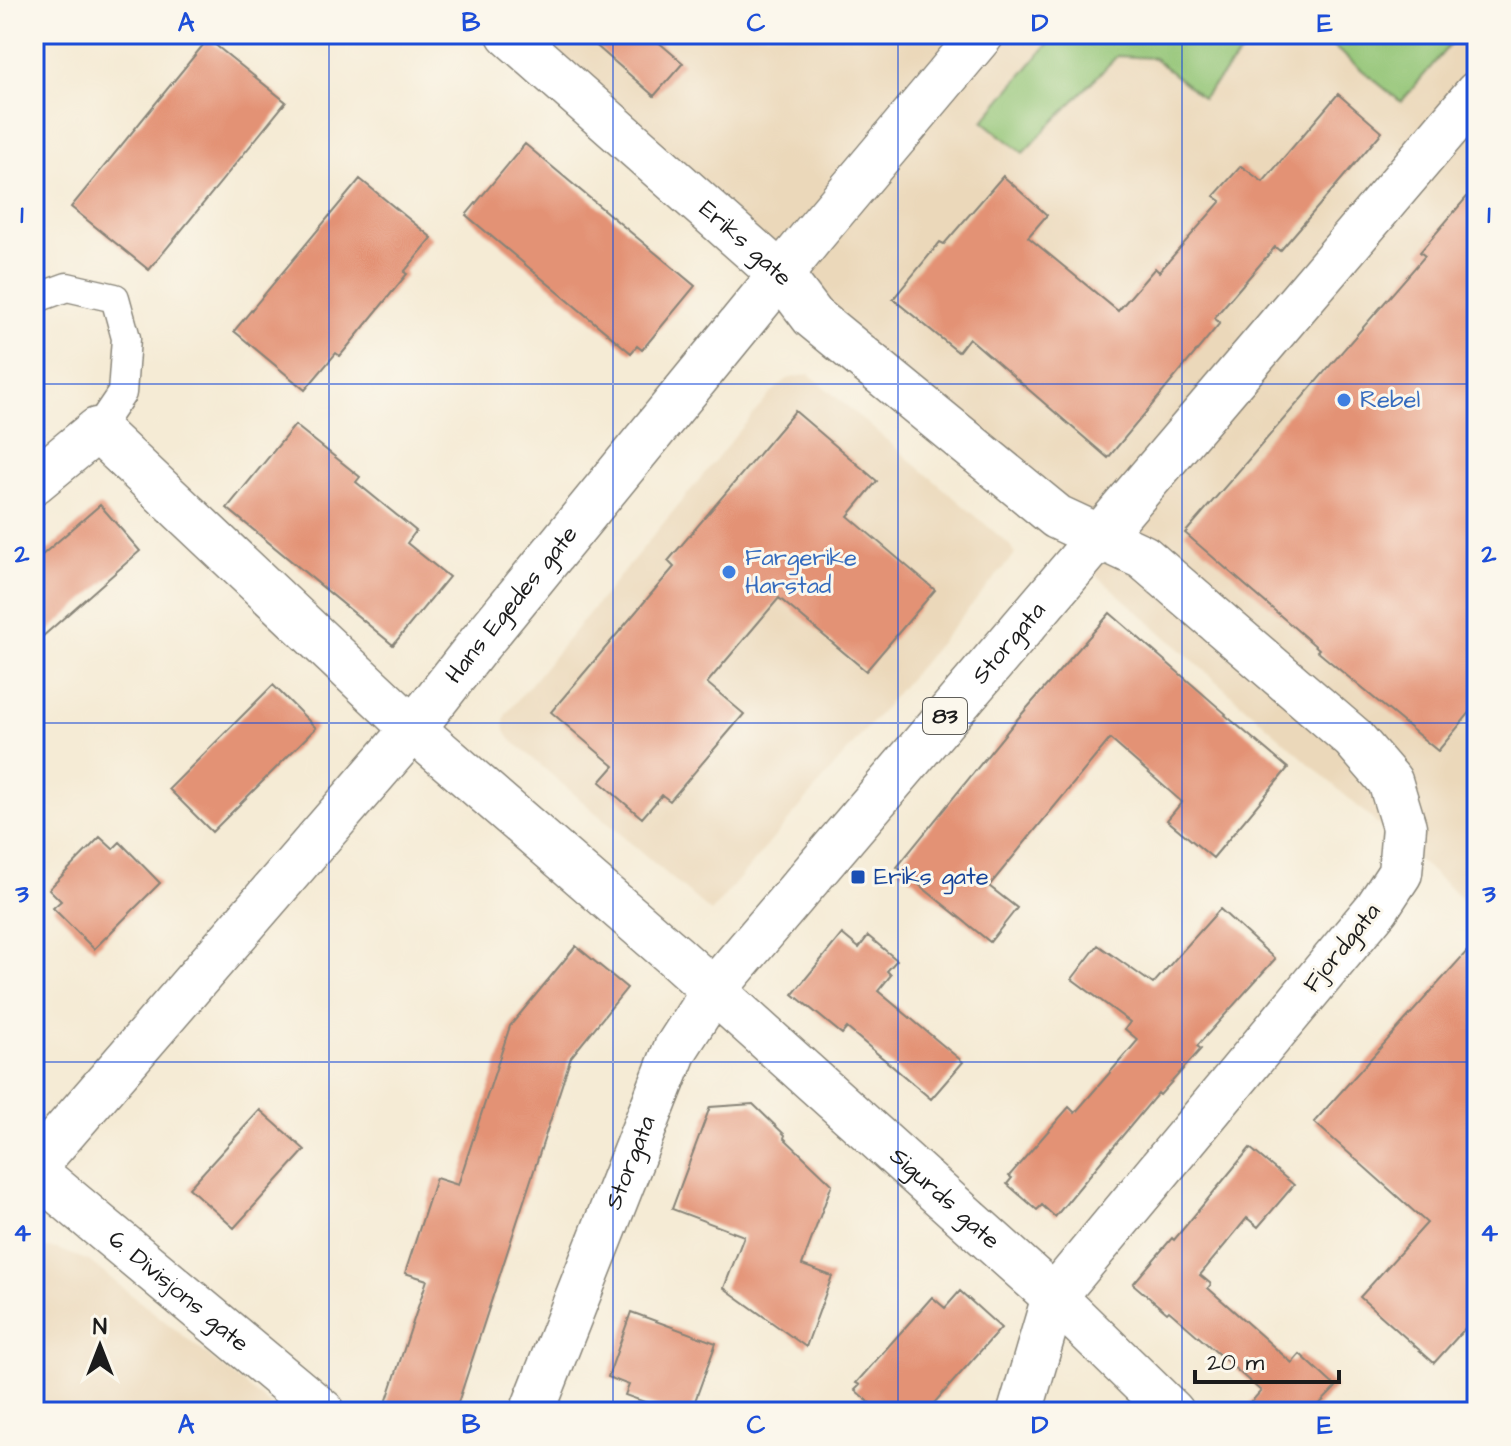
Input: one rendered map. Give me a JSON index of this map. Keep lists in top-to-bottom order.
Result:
{
  "streets": {
    "main road": [
      "Eriks gate",
      "Hans Egedes gate",
      "Storgata",
      "83",
      "Fjordgata",
      "Sigurds gate",
      "6. Divisjons gate"
    ]
  },
  "crossings": [
    ["Eriks gate", "Hans Egedes gate"],
    ["Eriks gate", "Storgata"],
    ["Eriks gate", "Fjordgata"],
    ["Hans Egedes gate", "Sigurds gate"],
    ["Hans Egedes gate", "6. Divisjons gate"],
    ["Storgata", "Fjordgata"],
    ["Storgata", "Sigurds gate"],
    ["Fjordgata", "Sigurds gate"]
  ],
  "places": {
    "other": ["Rebel", "Fargerike Harstad"],
    "transit": ["Eriks gate"]
  },
  "scale_bar": "20 m",
  "north": "top",
  "grid": {
    "columns": [
      "A",
      "B",
      "C",
      "D",
      "E"
    ],
    "rows": [
      "1",
      "2",
      "3",
      "4"
    ]
  }
}
